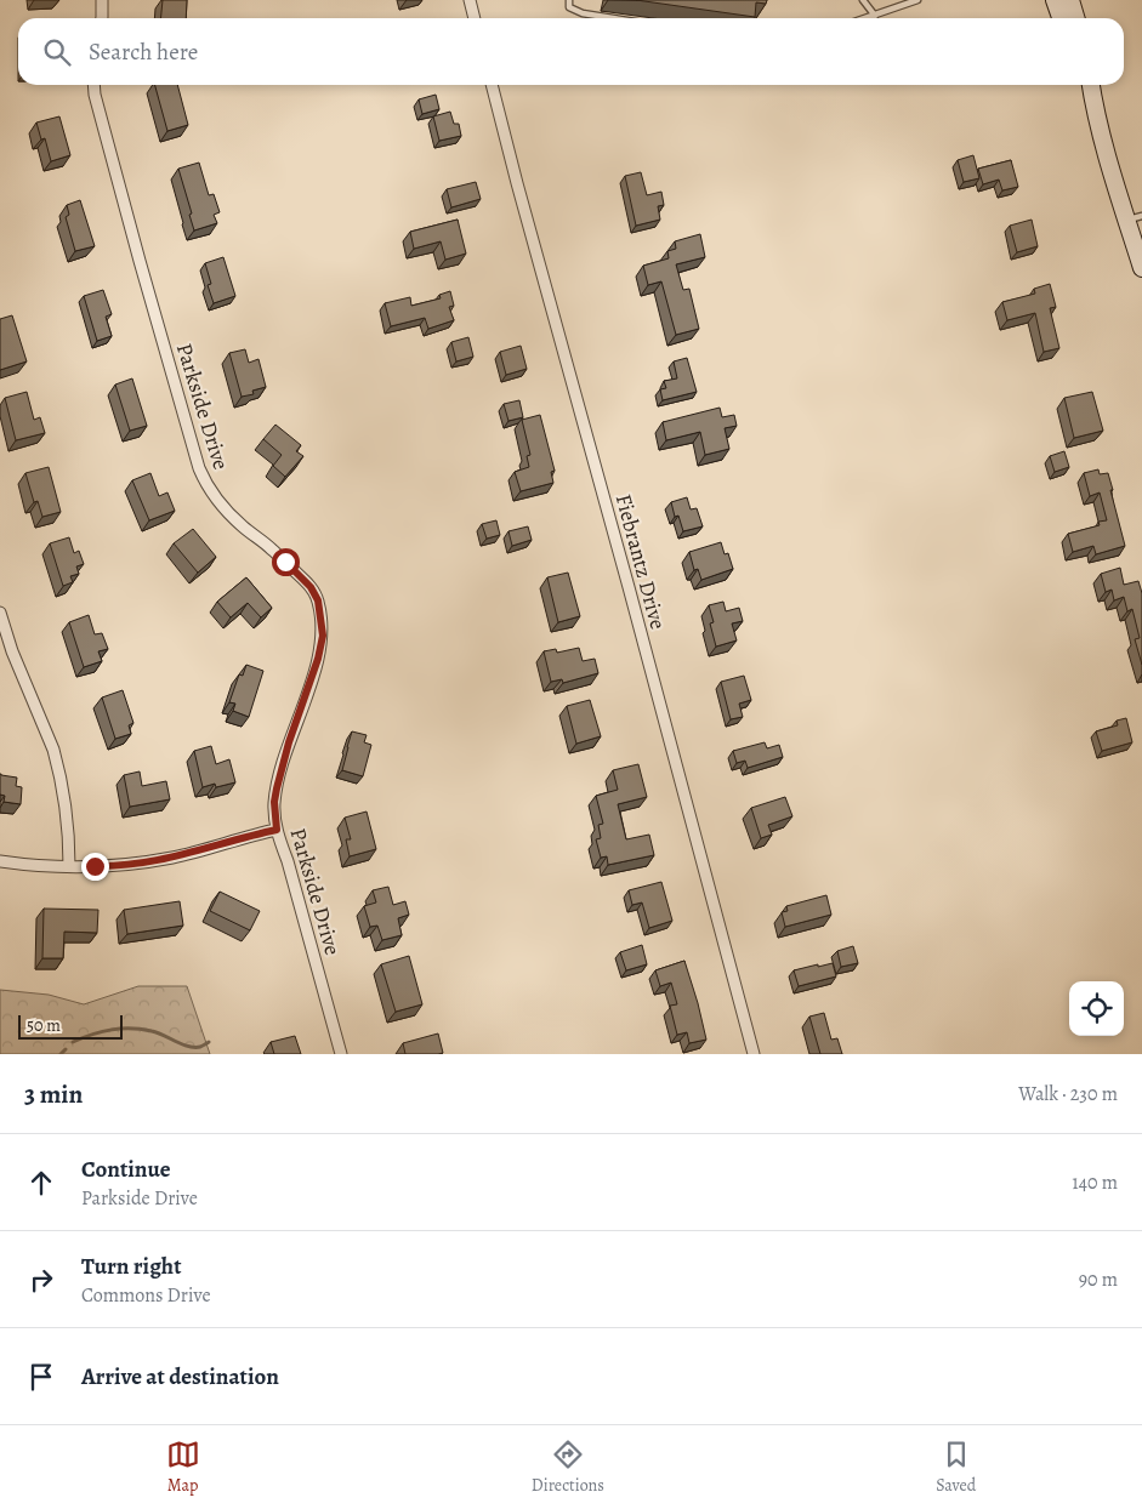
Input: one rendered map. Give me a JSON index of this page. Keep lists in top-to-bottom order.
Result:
{
  "streets": {
    "street": ["Parkside Drive", "Fiebrantz Drive"]
  },
  "scale_bar": "50 m",
  "page": {
    "search": "Search here",
    "scale": "50 m",
    "heading": ["3 min", "Walk · 230 m"],
    "list": [
      ["Continue", "Parkside Drive", "140 m"],
      ["Turn right", "Commons Drive", "90 m"],
      "Arrive at destination"
    ],
    "nav": ["Map", "Directions", "Saved"]
  }
}
